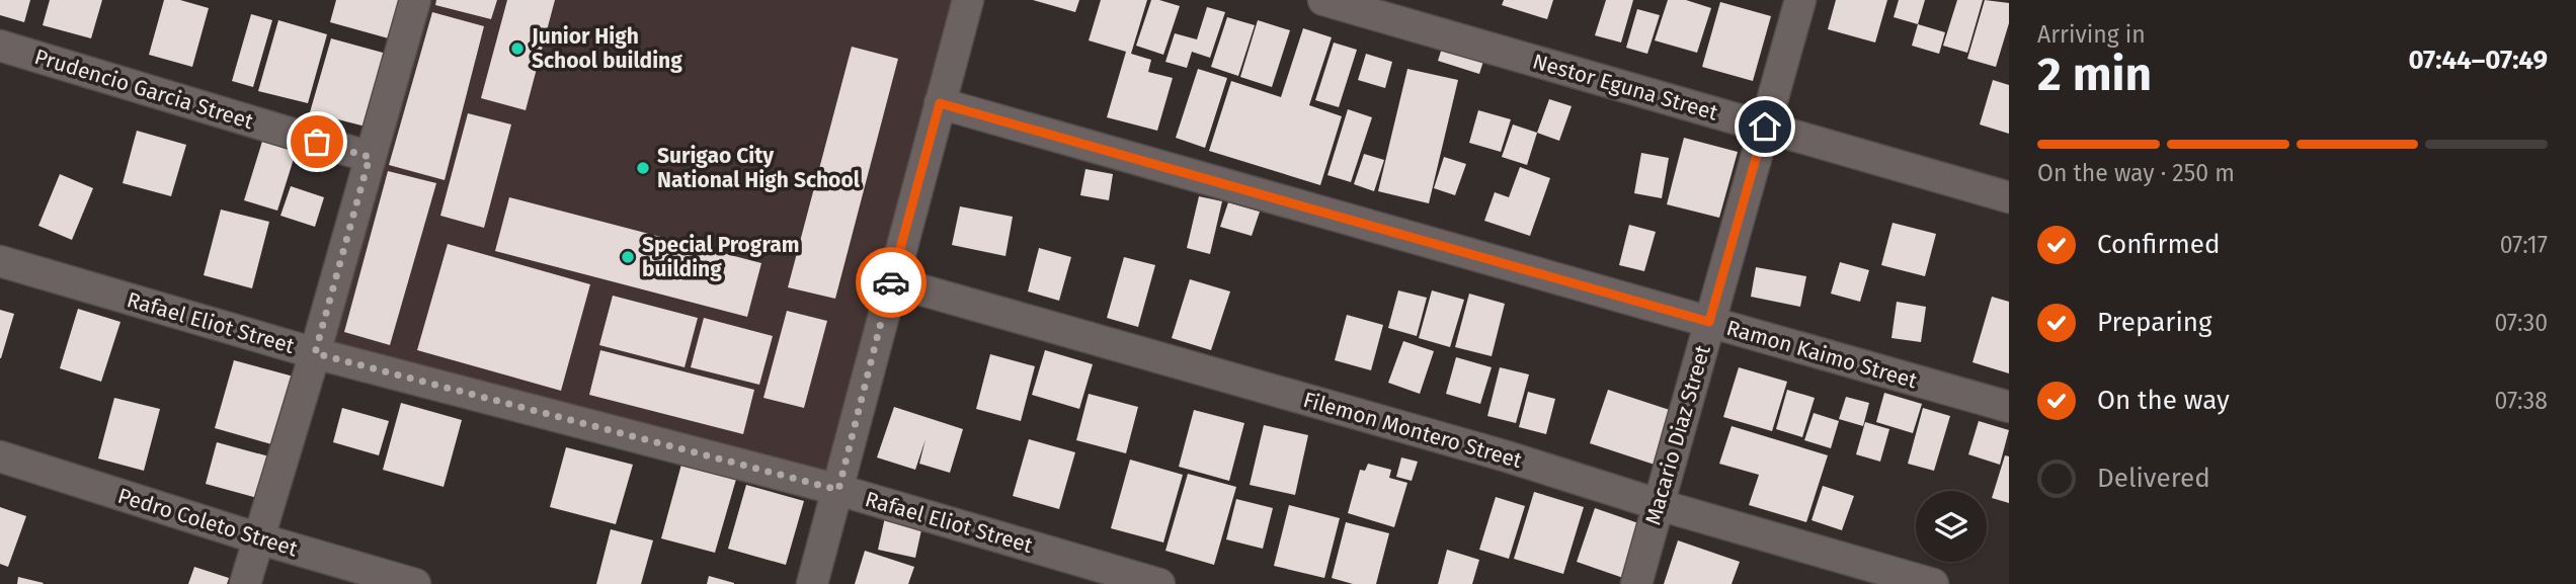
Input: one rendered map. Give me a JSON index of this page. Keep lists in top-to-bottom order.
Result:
{
  "streets": {
    "street": [
      "Nestor Eguna Street",
      "Prudencio Garcia Street",
      "Rafael Eliot Street",
      "Ramon Kaimo Street",
      "Filemon Montero Street",
      "Macario Diaz Street",
      "Pedro Coleto Street"
    ]
  },
  "crossings": [
    ["Nestor Eguna Street", "Macario Diaz Street"],
    ["Ramon Kaimo Street", "Macario Diaz Street"],
    ["Filemon Montero Street", "Macario Diaz Street"]
  ],
  "places": ["Junior High School building", "Surigao City National High School", "Special Program building"],
  "page": {
    "heading": ["2 min", "Arriving in", "07:44–07:49"],
    "bar": "On the way · 250 m",
    "list": [
      ["Confirmed", "07:17"],
      ["Preparing", "07:30"],
      ["On the way", "07:38"],
      "Delivered"
    ]
  }
}
